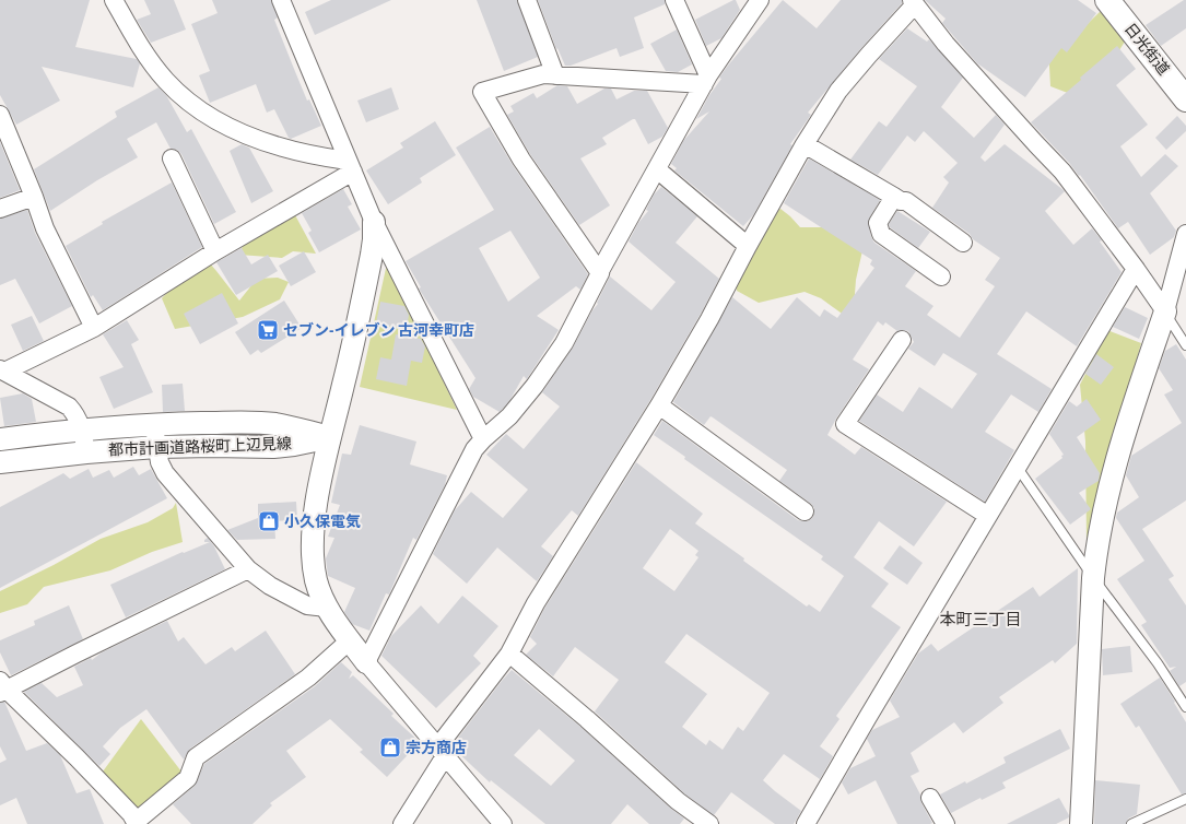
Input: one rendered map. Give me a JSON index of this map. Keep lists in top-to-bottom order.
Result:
{
  "streets": {
    "main road": ["日光街道"],
    "street": ["都市計画道路桜町上辺見線"]
  },
  "districts": ["本町三丁目"],
  "places": {
    "supermarket": ["セブン-イレブン 古河幸町店"],
    "shop": ["小久保電気", "宗方商店"]
  }
}
